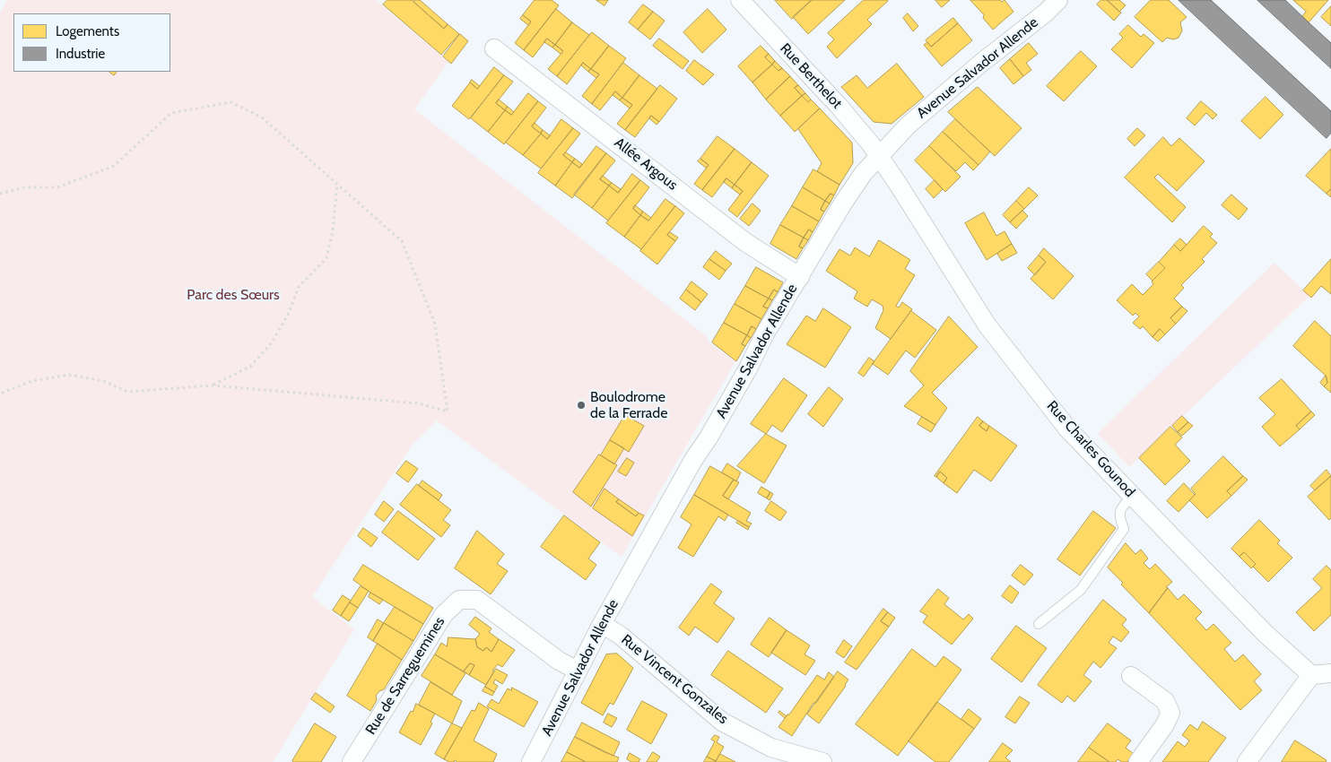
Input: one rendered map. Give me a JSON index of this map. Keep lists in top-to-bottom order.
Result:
{
  "streets": {
    "street": [
      "Avenue Salvador Allende",
      "Rue Berthelot",
      "Allée Argous",
      "Rue Charles Gounod",
      "Rue de Sarreguemines",
      "Rue Vincent Gonzales"
    ]
  },
  "crossings": [
    ["Avenue Salvador Allende", "Rue Berthelot"],
    ["Avenue Salvador Allende", "Allée Argous"],
    ["Avenue Salvador Allende", "Rue Charles Gounod"],
    ["Avenue Salvador Allende", "Rue de Sarreguemines"],
    ["Avenue Salvador Allende", "Rue Vincent Gonzales"],
    ["Rue Berthelot", "Rue Charles Gounod"]
  ],
  "parks": ["Parc des Sœurs"],
  "places": ["Boulodrome de la Ferrade"],
  "legend": ["Logements", "Industrie"]
}
